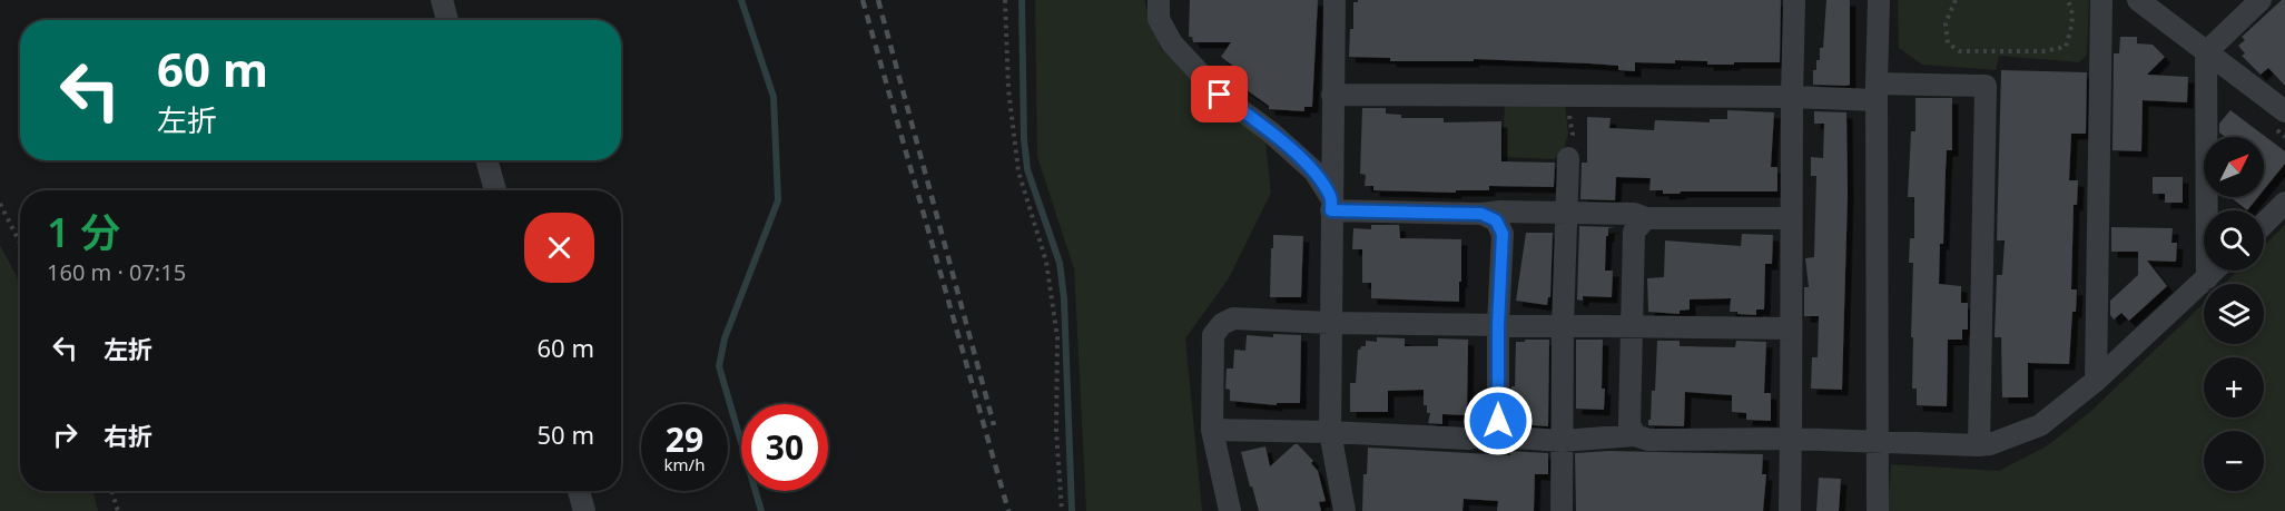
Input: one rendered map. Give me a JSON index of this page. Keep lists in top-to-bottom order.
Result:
{
  "north": "top right",
  "page": {
    "turn": ["60 m", "左折"],
    "map_buttons": ["+", "−"],
    "heading": ["1 分", "160 m · 07:15"],
    "list": [
      {
        "name": "左折",
        "value": "60 m"
      },
      {
        "name": "右折",
        "value": "50 m"
      }
    ],
    "speed": "29 km/h",
    "limit": "30"
  }
}
